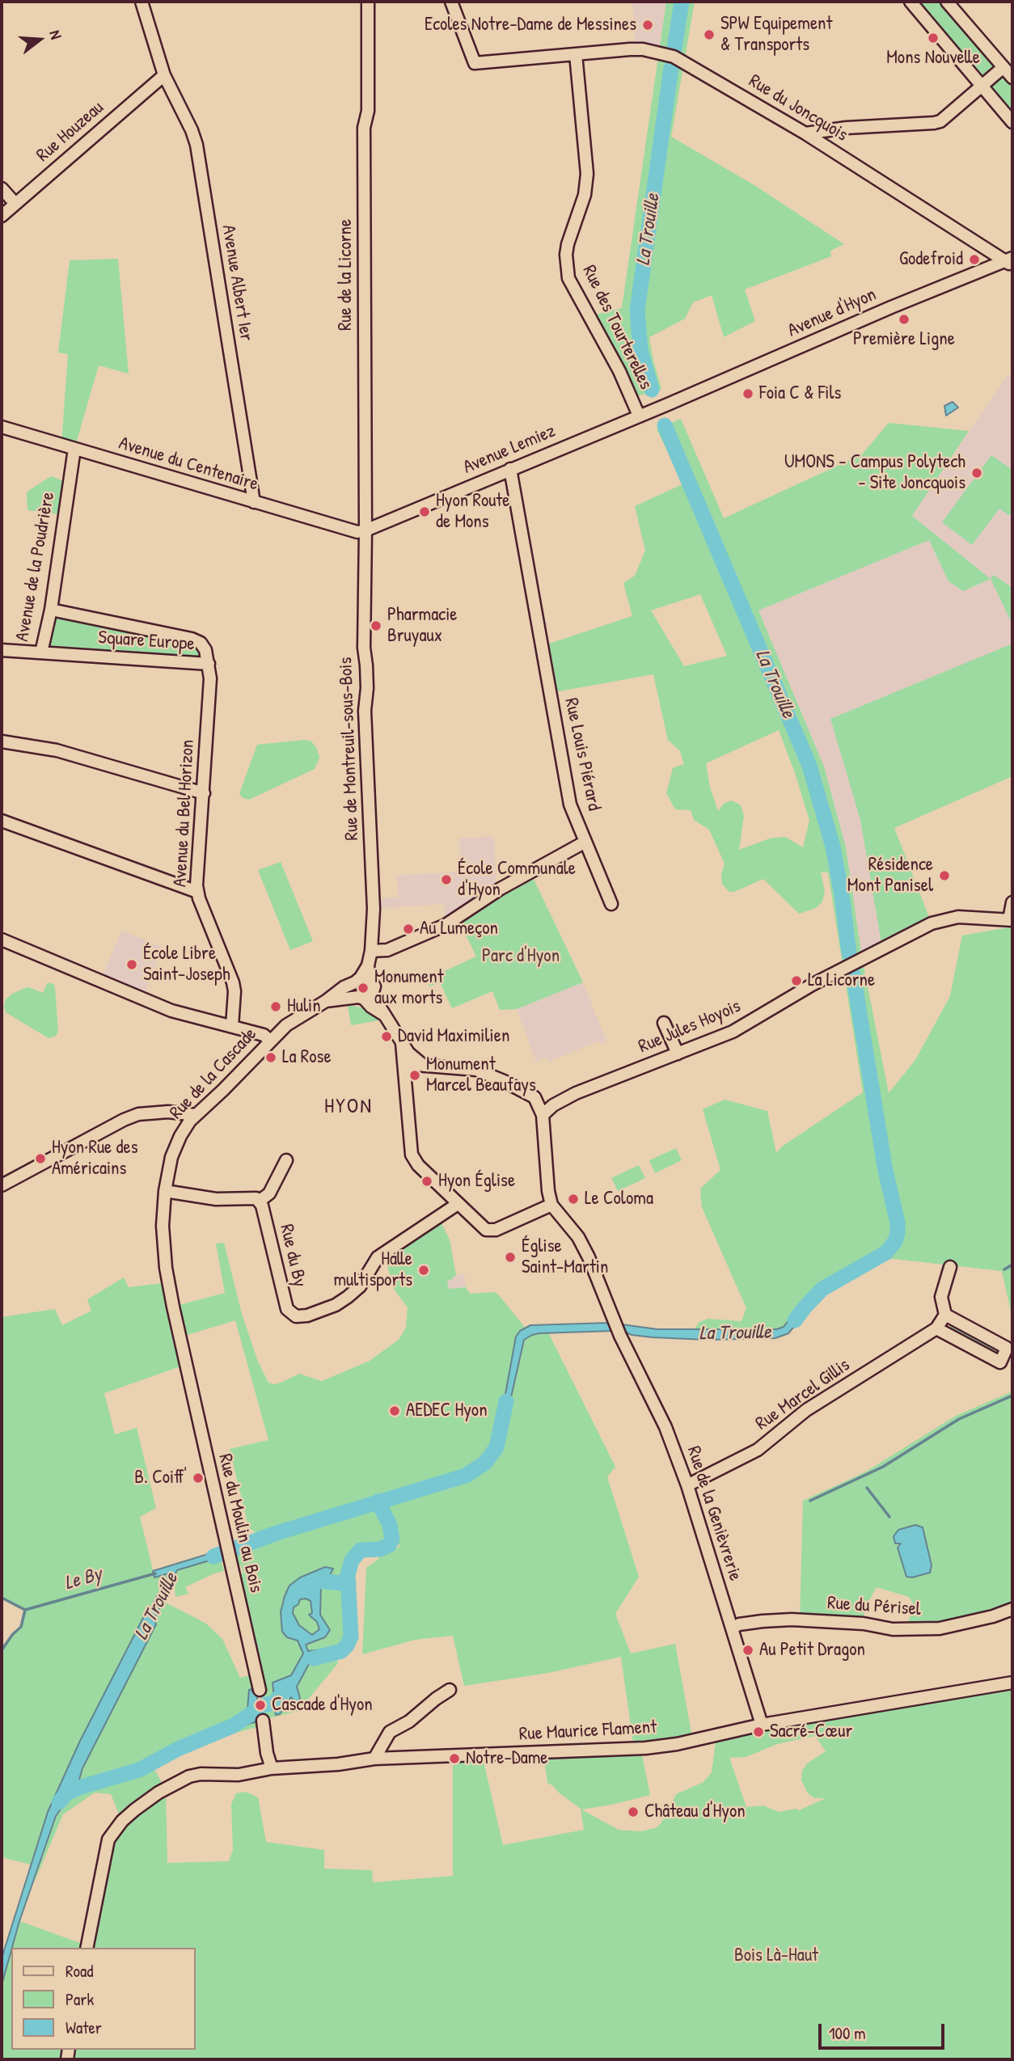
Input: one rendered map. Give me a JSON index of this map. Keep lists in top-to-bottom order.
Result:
{
  "streets": {
    "street": [
      "Rue du Joncquois",
      "Rue Houzeau",
      "Rue de la Licorne",
      "Avenue Albert Ier",
      "Avenue d'Hyon",
      "Rue des Tourterelles",
      "Avenue Lemiez",
      "Avenue du Centenaire",
      "Avenue de la Poudrière",
      "Square Europe",
      "Rue de Montreuil-sous-Bois",
      "Rue Louis Piérard",
      "Avenue du Bel Horizon",
      "Rue Jules Hoyois",
      "Rue de la Cascade",
      "Rue du By",
      "Rue Marcel Gillis",
      "Rue de la Genièvrerie",
      "Rue du Moulin au Bois",
      "Rue du Périsel",
      "Rue Maurice Flament"
    ]
  },
  "crossings": [
    ["Rue du Joncquois", "Avenue d'Hyon"],
    ["Rue du Joncquois", "Rue des Tourterelles"],
    ["Rue Houzeau", "Avenue Albert Ier"],
    ["Rue de la Licorne", "Avenue Lemiez"],
    ["Rue de la Licorne", "Avenue du Centenaire"],
    ["Rue de la Licorne", "Rue de Montreuil-sous-Bois"],
    ["Avenue Albert Ier", "Avenue du Centenaire"],
    ["Avenue d'Hyon", "Avenue Lemiez"],
    ["Rue des Tourterelles", "Avenue Lemiez"],
    ["Avenue Lemiez", "Avenue du Centenaire"],
    ["Avenue Lemiez", "Rue de Montreuil-sous-Bois"],
    ["Avenue Lemiez", "Rue Louis Piérard"],
    ["Avenue du Centenaire", "Avenue de la Poudrière"],
    ["Avenue du Centenaire", "Rue de Montreuil-sous-Bois"],
    ["Avenue de la Poudrière", "Square Europe"],
    ["Square Europe", "Avenue du Bel Horizon"],
    ["Rue de Montreuil-sous-Bois", "Rue de la Cascade"],
    ["Rue de la Cascade", "Rue du Moulin au Bois"],
    ["Rue Marcel Gillis", "Rue de la Genièvrerie"],
    ["Rue de la Genièvrerie", "Rue du Périsel"],
    ["Rue de la Genièvrerie", "Rue Maurice Flament"]
  ],
  "districts": ["HYON"],
  "water": ["La Trouille", "Le By"],
  "parks": ["Parc d'Hyon", "Bois Là-Haut"],
  "places": [
    "Ecoles Notre-Dame de Messines",
    "SPW Equipement & Transports",
    "Mons Nouvelle",
    "Godefroid",
    "Première Ligne",
    "Foia C & Fils",
    "UMONS - Campus Polytech - Site Joncquois",
    "Hyon Route de Mons",
    "Pharmacie Bruyaux",
    "Résidence Mont Panisel",
    "École Communale d'Hyon",
    "Au Lumeçon",
    "École Libre Saint-Joseph",
    "La Licorne",
    "Monument aux morts",
    "Hulin",
    "David Maximilien",
    "La Rose",
    "Monument Marcel Beaufays",
    "Hyon Rue des Américains",
    "Hyon Église",
    "Le Coloma",
    "Église Saint-Martin",
    "Halle multisports",
    "AEDEC Hyon",
    "B. Coiff'",
    "Au Petit Dragon",
    "Cascade d'Hyon",
    "Sacré-Cœur",
    "Notre-Dame",
    "Château d'Hyon"
  ],
  "legend": ["Road", "Park", "Water"],
  "scale_bar": "100 m",
  "north": "right"
}
